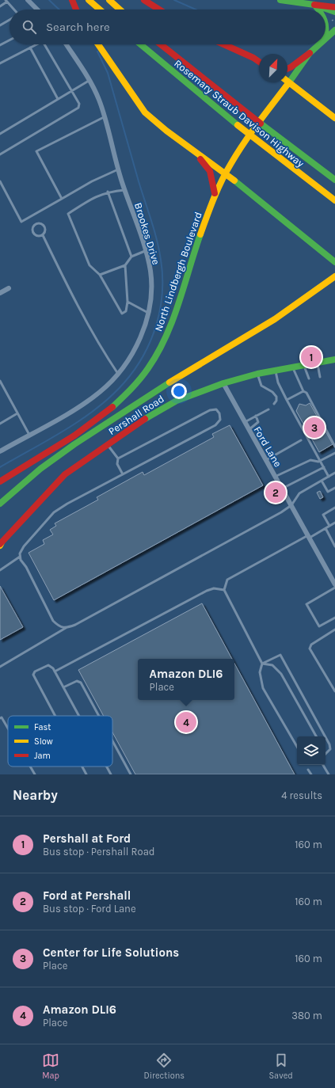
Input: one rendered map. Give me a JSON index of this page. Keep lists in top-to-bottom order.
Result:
{
  "streets": {
    "main road": ["Rosemary Straub Davison Highway", "North Lindbergh Boulevard", "Pershall Road"],
    "street": ["Brookes Drive", "Ford Lane"]
  },
  "crossings": [
    ["Pershall Road", "Ford Lane"]
  ],
  "legend": ["Fast", "Slow", "Jam"],
  "north": "top right",
  "page": {
    "search": "Search here",
    "pins": [
      "1",
      "3",
      "2",
      "4"
    ],
    "popup": ["Amazon DLI6", "Place"],
    "heading": ["Nearby", "4 results"],
    "list": [
      {
        "mark": "1",
        "name": "Pershall at Ford",
        "note": "Bus stop · Pershall Road",
        "value": "160 m"
      },
      {
        "mark": "2",
        "name": "Ford at Pershall",
        "note": "Bus stop · Ford Lane",
        "value": "160 m"
      },
      {
        "mark": "3",
        "name": "Center for Life Solutions",
        "note": "Place",
        "value": "160 m"
      },
      {
        "mark": "4",
        "name": "Amazon DLI6",
        "note": "Place",
        "value": "380 m"
      }
    ],
    "nav": ["Map", "Directions", "Saved"]
  }
}
